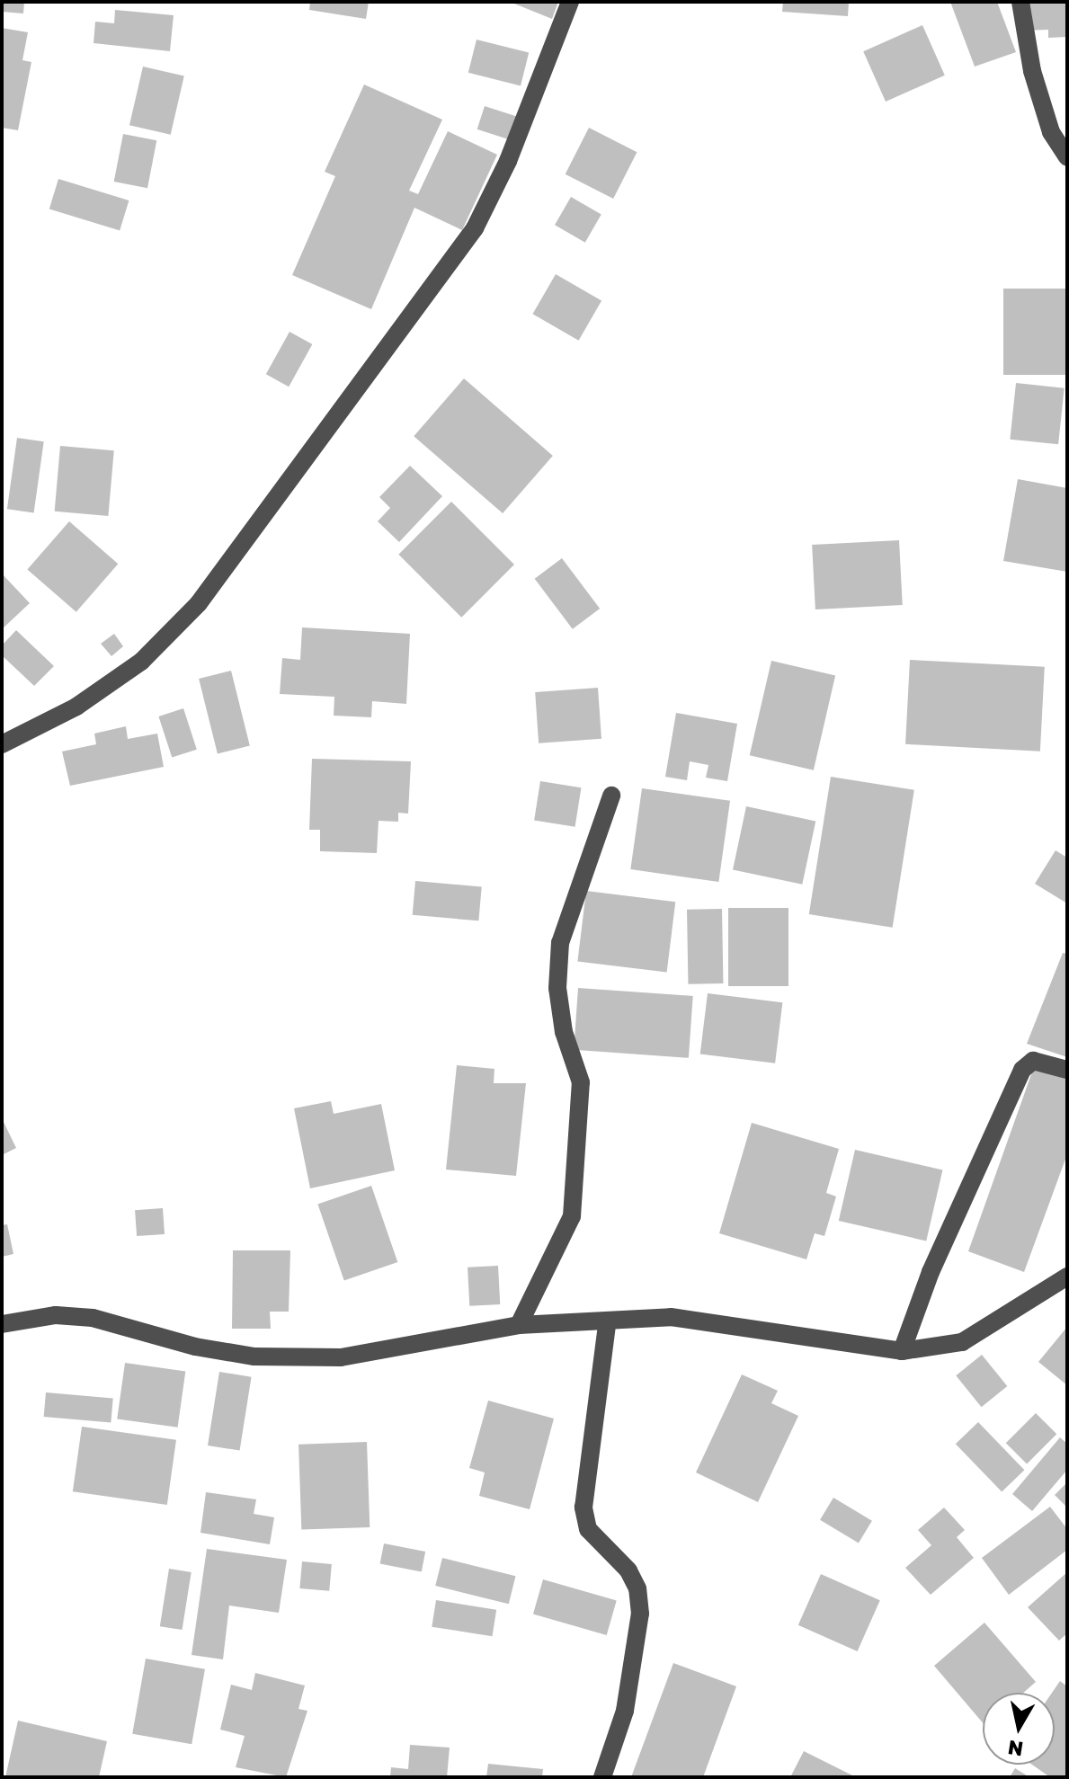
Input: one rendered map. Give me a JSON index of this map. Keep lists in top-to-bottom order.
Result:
{
  "north": "bottom"
}
